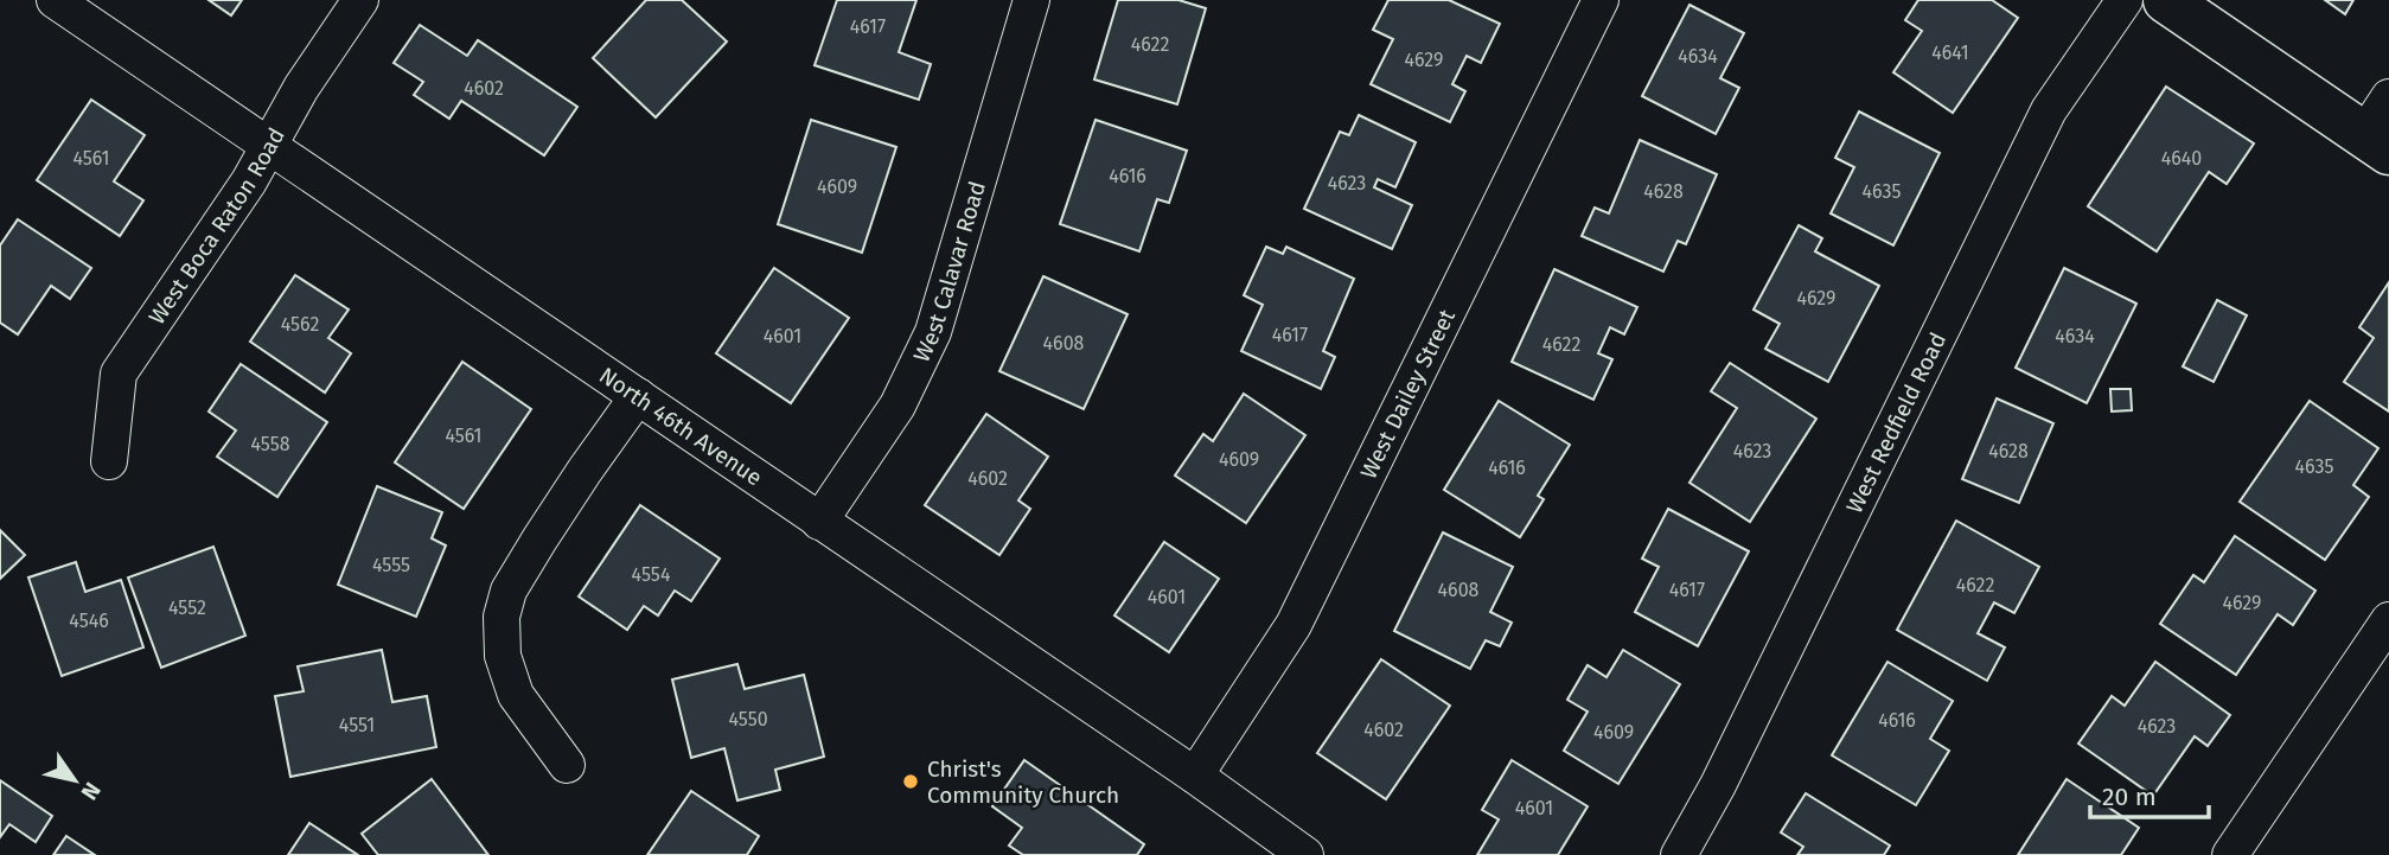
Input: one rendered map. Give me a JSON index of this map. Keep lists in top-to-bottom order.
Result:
{
  "streets": {
    "street": [
      "West Boca Raton Road",
      "West Calavar Road",
      "West Dailey Street",
      "West Redfield Road",
      "North 46th Avenue"
    ]
  },
  "crossings": [
    ["West Boca Raton Road", "North 46th Avenue"],
    ["West Calavar Road", "North 46th Avenue"],
    ["West Dailey Street", "North 46th Avenue"]
  ],
  "places": ["Christ's Community Church"],
  "house_numbers": [
    "4617",
    "4622",
    "4641",
    "4634",
    "4629",
    "4602",
    "4561",
    "4640",
    "4616",
    "4623",
    "4609",
    "4628",
    "4635",
    "4629",
    "4562",
    "4617",
    "4601",
    "4634",
    "4608",
    "4622",
    "4561",
    "4558",
    "4623",
    "4628",
    "4609",
    "4635",
    "4616",
    "4602",
    "4555",
    "4554",
    "4622",
    "4608",
    "4617",
    "4601",
    "4629",
    "4552",
    "4546",
    "4550",
    "4616",
    "4551",
    "4623",
    "4602",
    "4609",
    "4601"
  ],
  "scale_bar": "20 m",
  "north": "bottom right"
}
